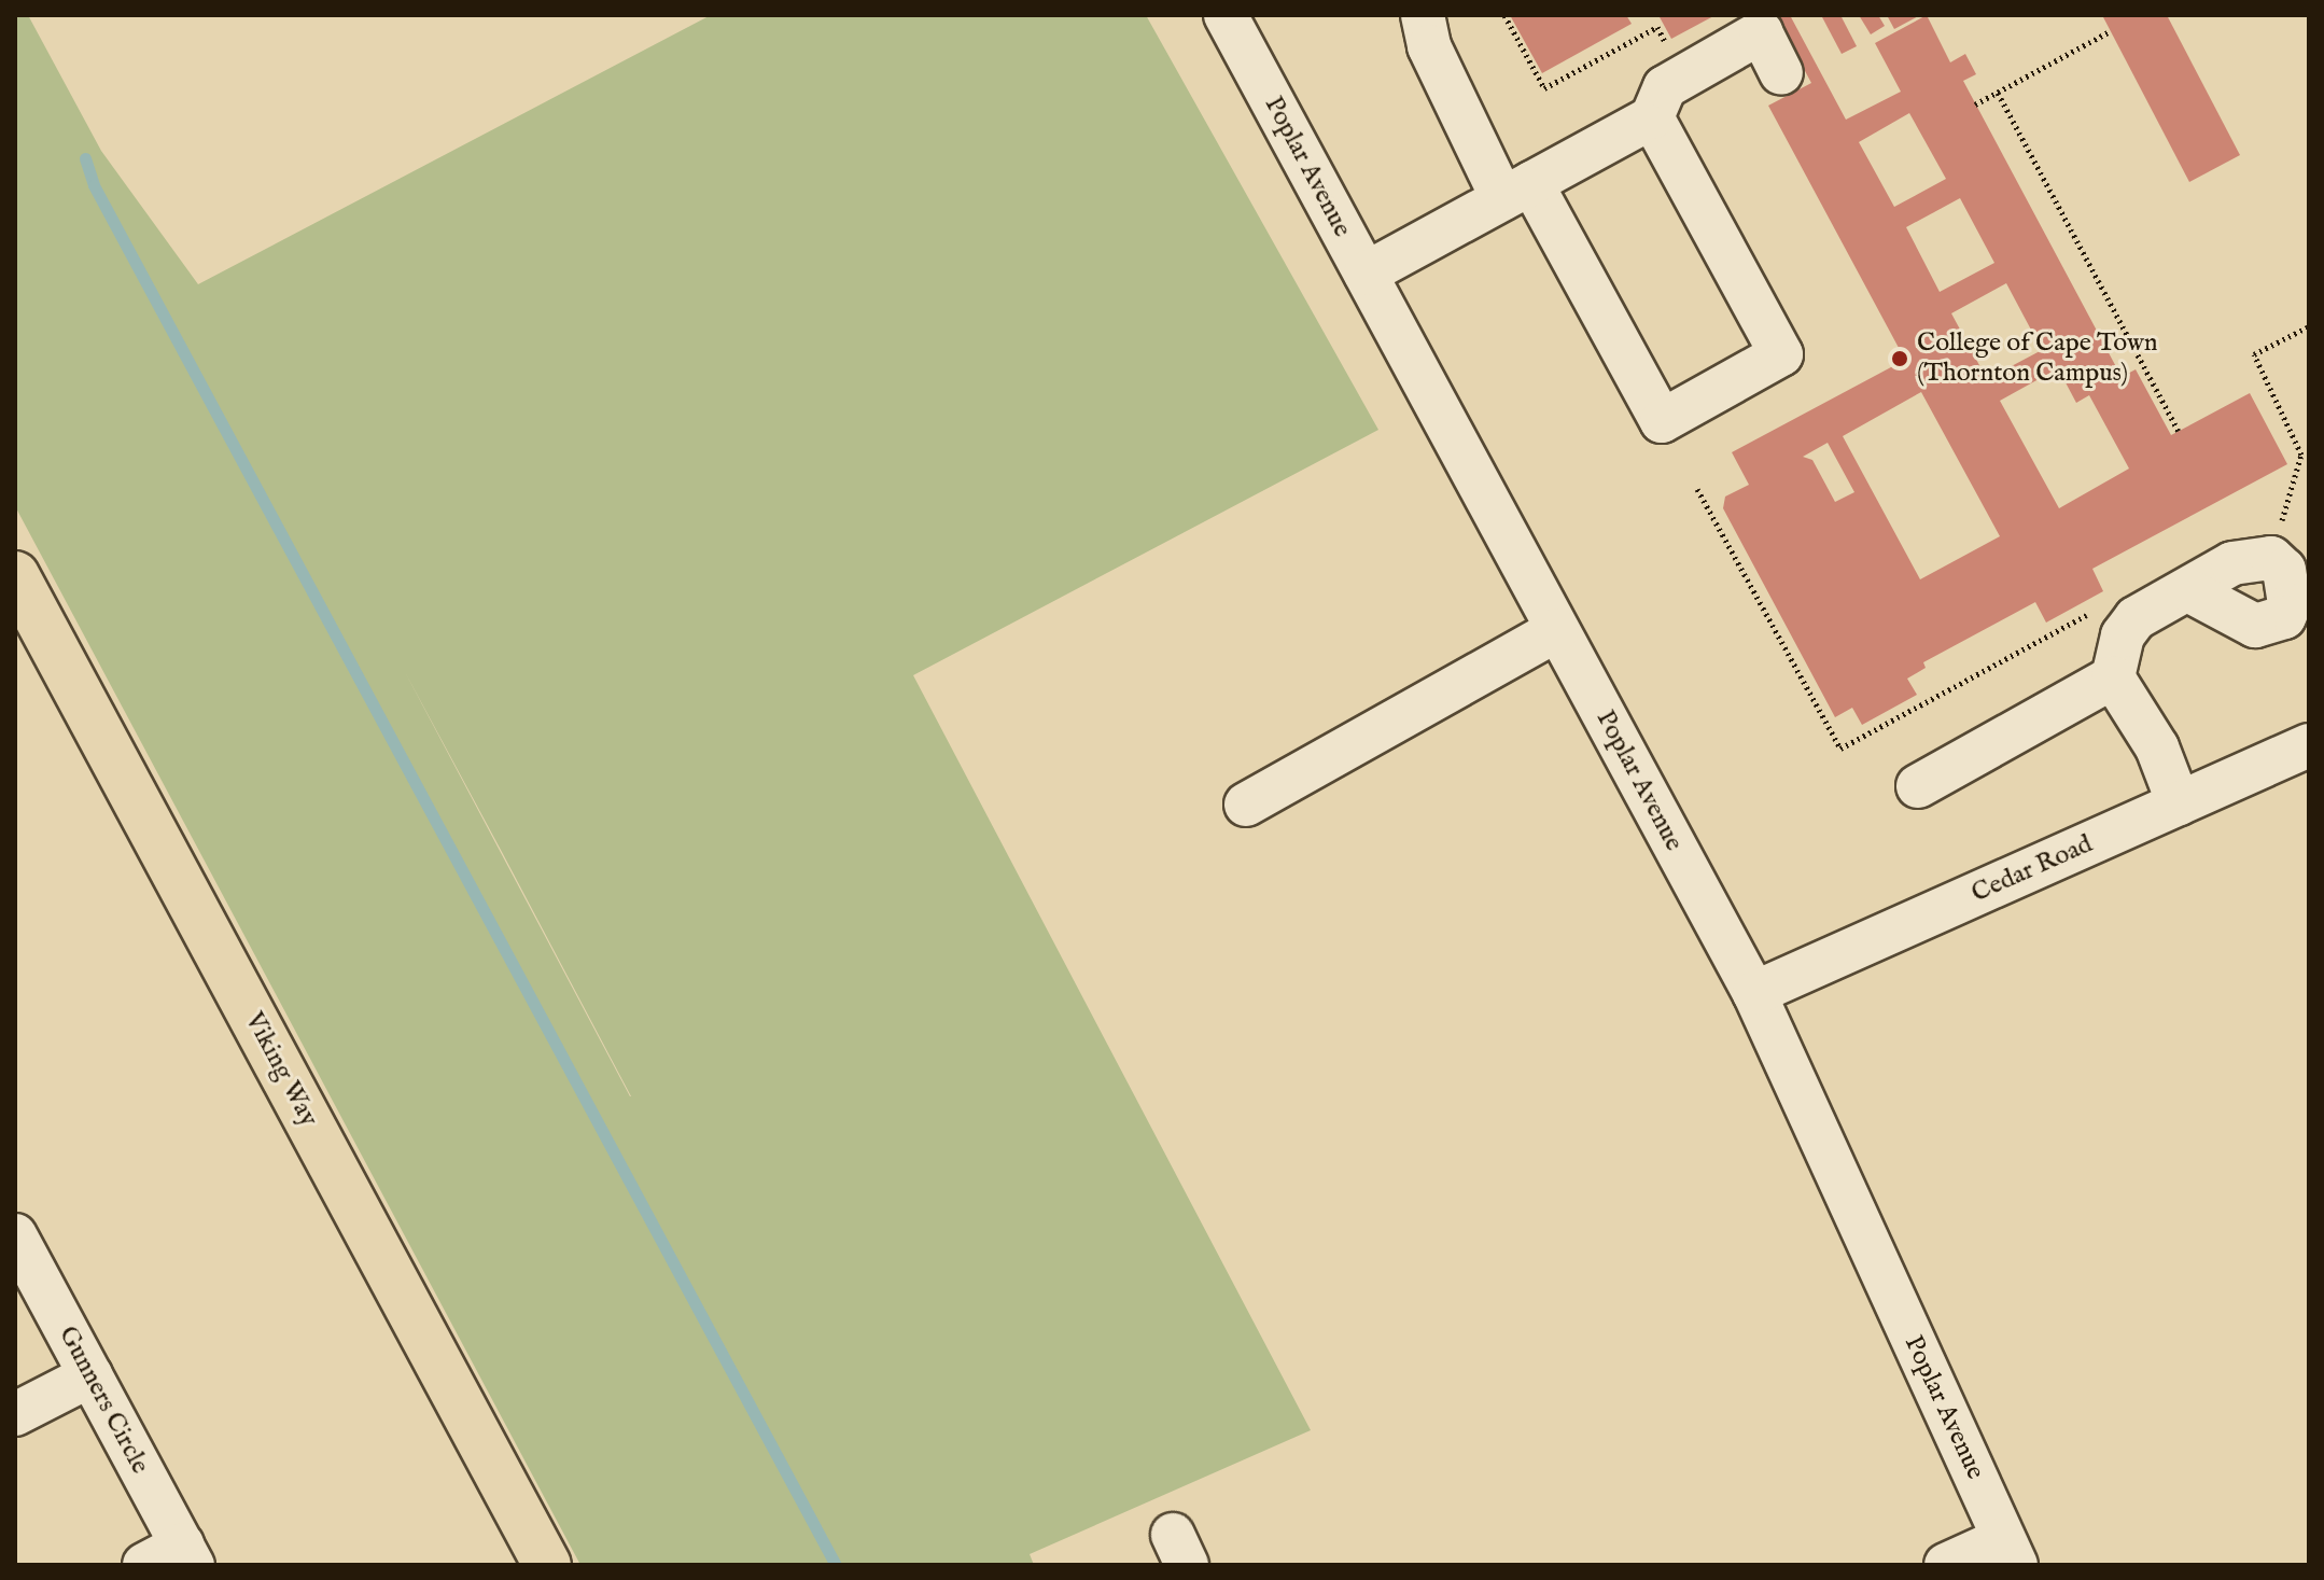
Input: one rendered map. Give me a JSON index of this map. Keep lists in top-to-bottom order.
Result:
{
  "streets": {
    "main road": ["Viking Way"],
    "street": ["Poplar Avenue", "Cedar Road", "Gunners Circle"]
  },
  "crossings": [
    ["Poplar Avenue", "Cedar Road"]
  ],
  "places": ["College of Cape Town (Thornton Campus)"]
}
